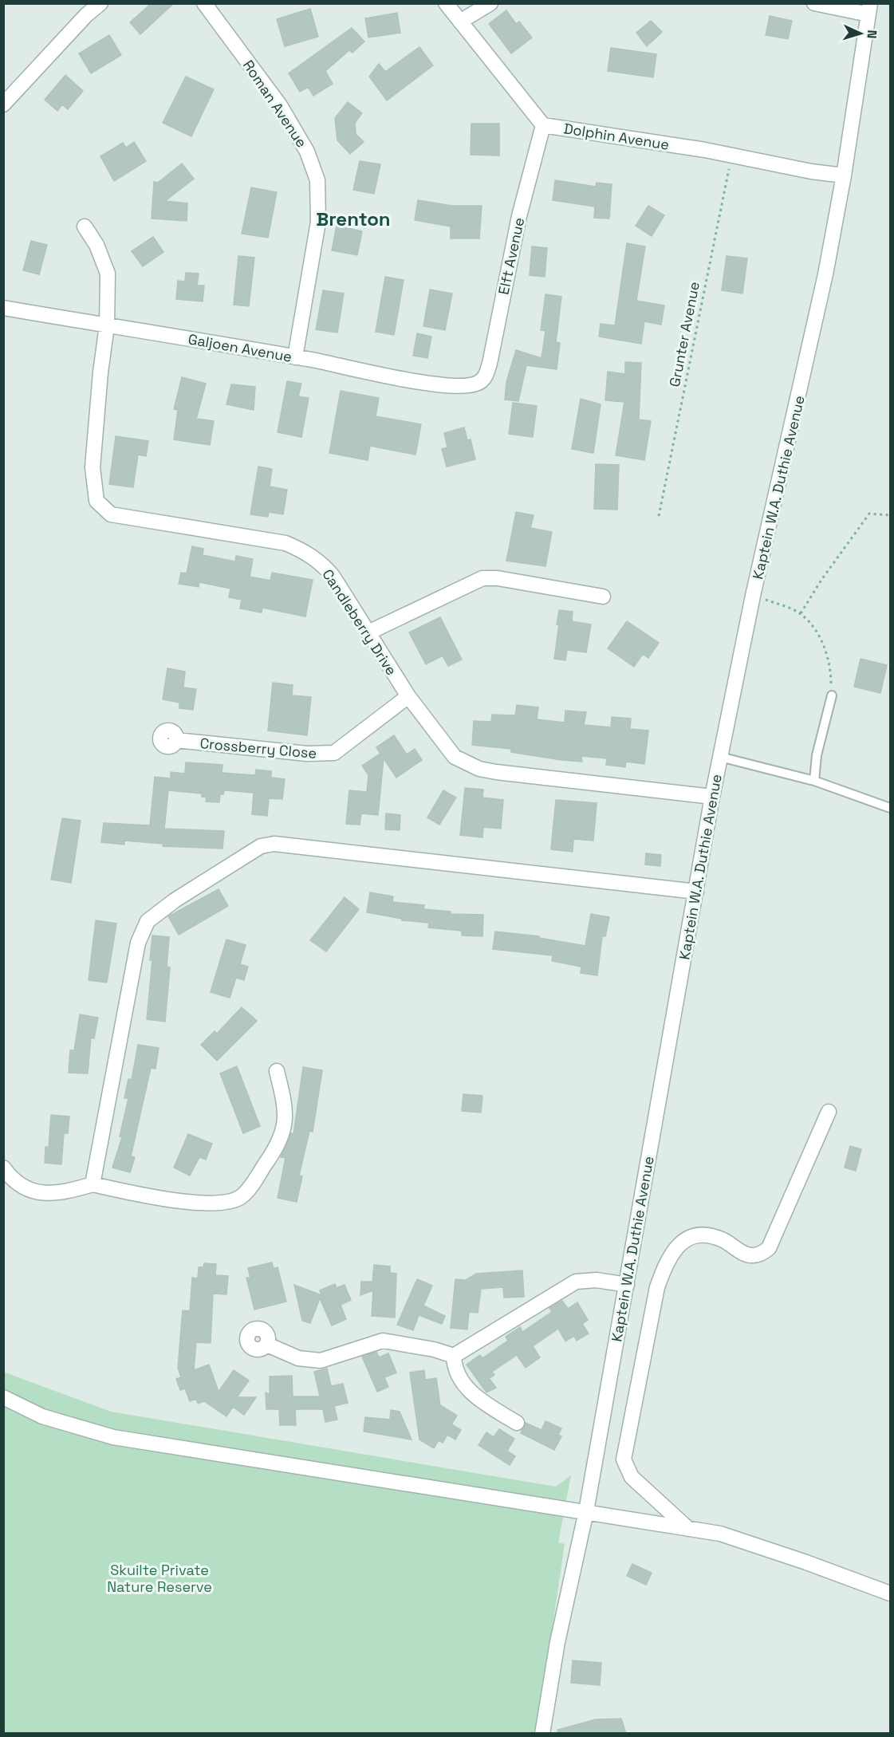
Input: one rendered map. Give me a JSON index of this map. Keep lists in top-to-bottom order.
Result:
{
  "streets": {
    "street": [
      "Roman Avenue",
      "Dolphin Avenue",
      "Elft Avenue",
      "Galjoen Avenue",
      "Kaptein W.A. Duthie Avenue",
      "Candleberry Drive",
      "Crossberry Close"
    ],
    "path": ["Grunter Avenue"]
  },
  "crossings": [
    ["Roman Avenue", "Galjoen Avenue"],
    ["Dolphin Avenue", "Elft Avenue"],
    ["Dolphin Avenue", "Grunter Avenue"],
    ["Dolphin Avenue", "Kaptein W.A. Duthie Avenue"],
    ["Elft Avenue", "Galjoen Avenue"],
    ["Galjoen Avenue", "Candleberry Drive"],
    ["Kaptein W.A. Duthie Avenue", "Candleberry Drive"],
    ["Candleberry Drive", "Crossberry Close"]
  ],
  "districts": ["Brenton"],
  "parks": ["Skuilte Private Nature Reserve"],
  "north": "right"
}
